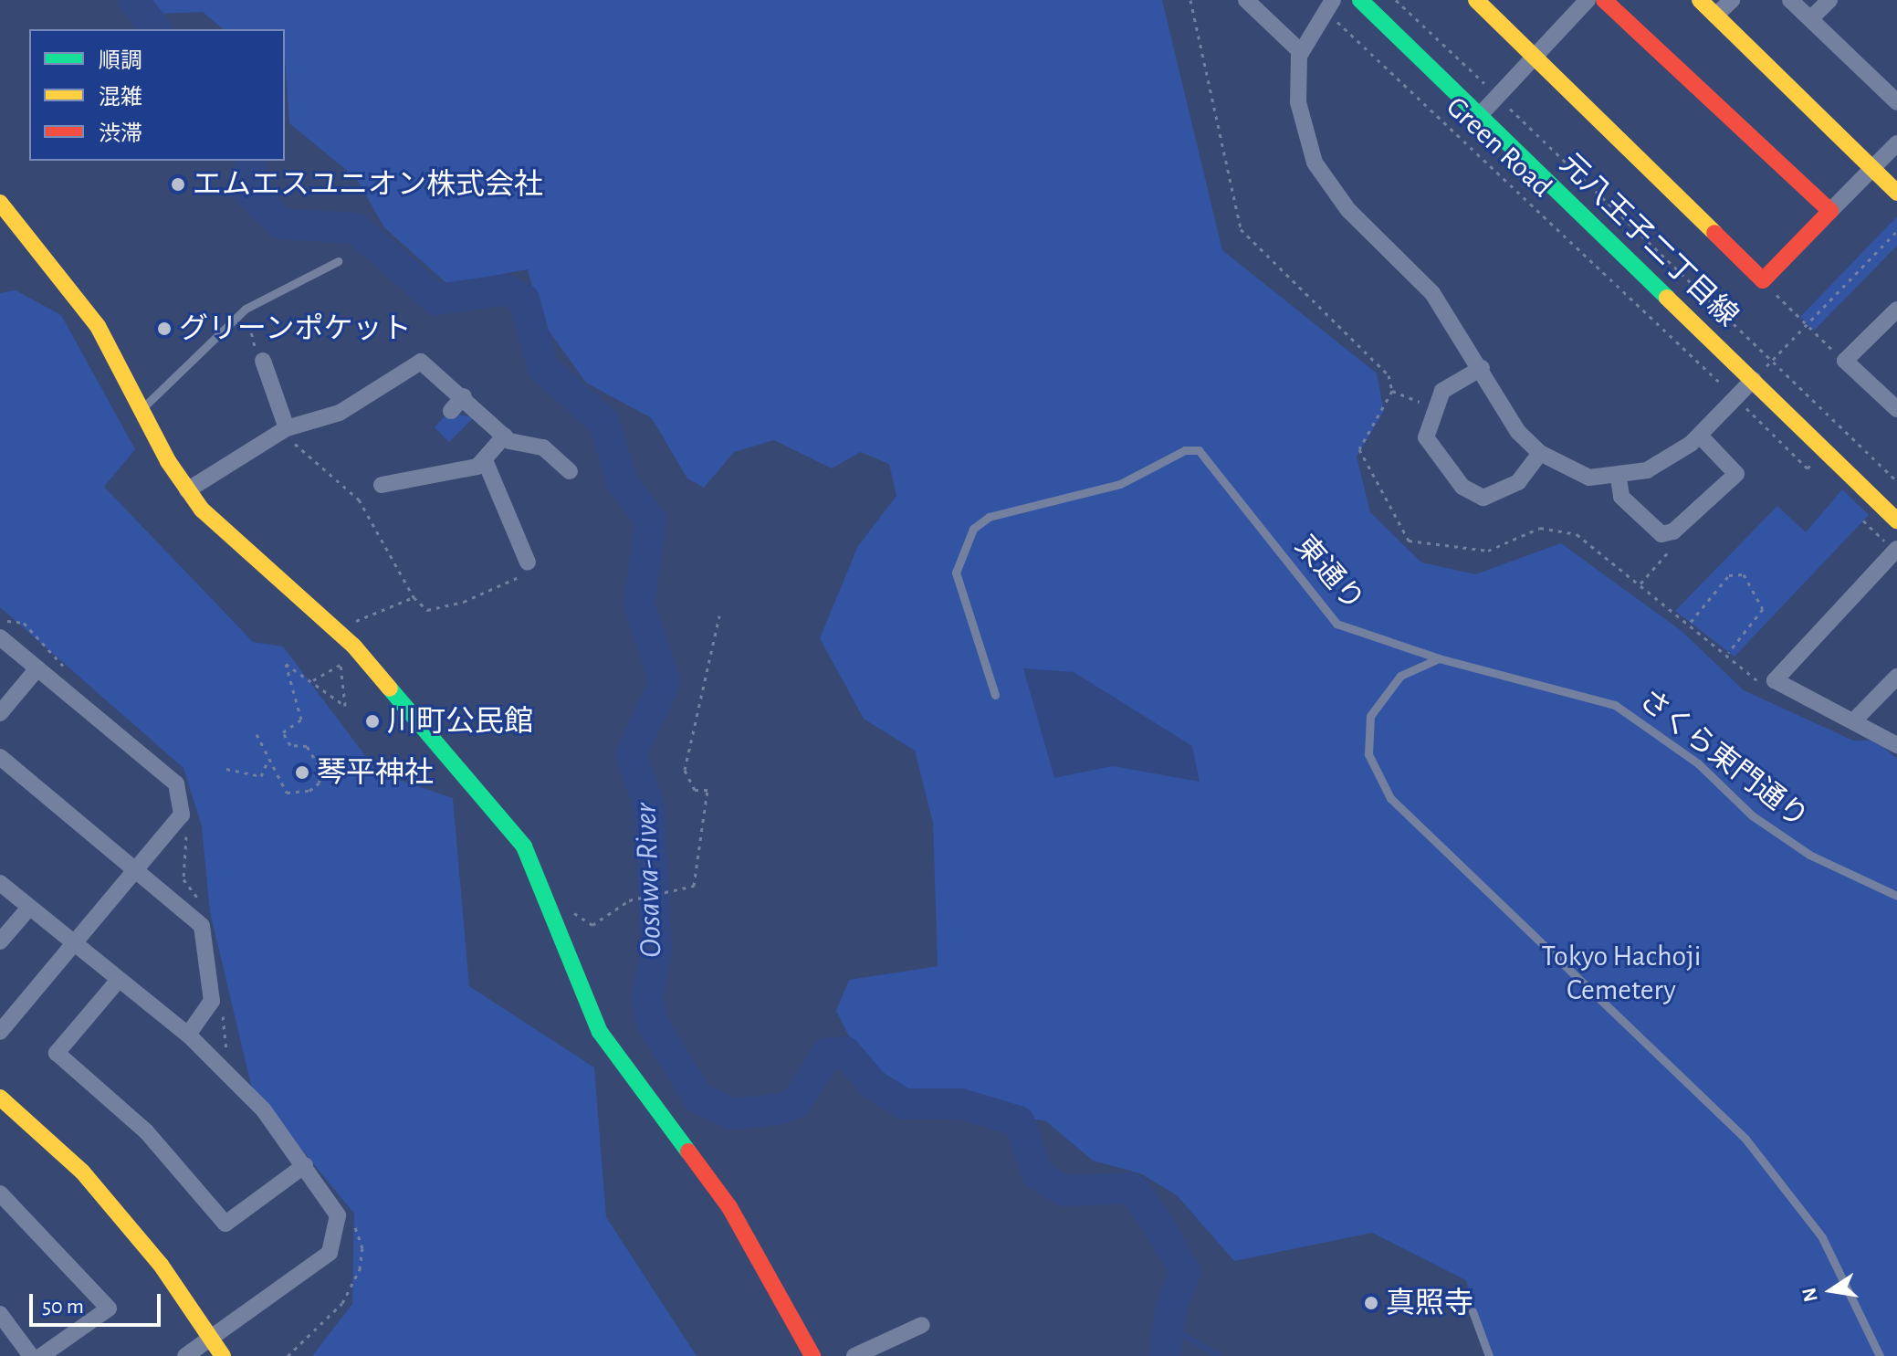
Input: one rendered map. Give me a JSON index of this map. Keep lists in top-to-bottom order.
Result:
{
  "streets": {
    "street": ["元八王子二丁目線"],
    "lane": ["東通り", "さくら東門通り"],
    "path": ["Green Road"]
  },
  "crossings": [
    ["東通り", "さくら東門通り"]
  ],
  "water": ["Oosawa-River"],
  "parks": ["Tokyo Hachoji Cemetery"],
  "places": [
    "エムエスユニオン株式会社",
    "グリーンポケット",
    "川町公民館",
    "琴平神社",
    "真照寺"
  ],
  "legend": ["順調", "混雑", "渋滞"],
  "scale_bar": "50 m",
  "north": "left"
}
